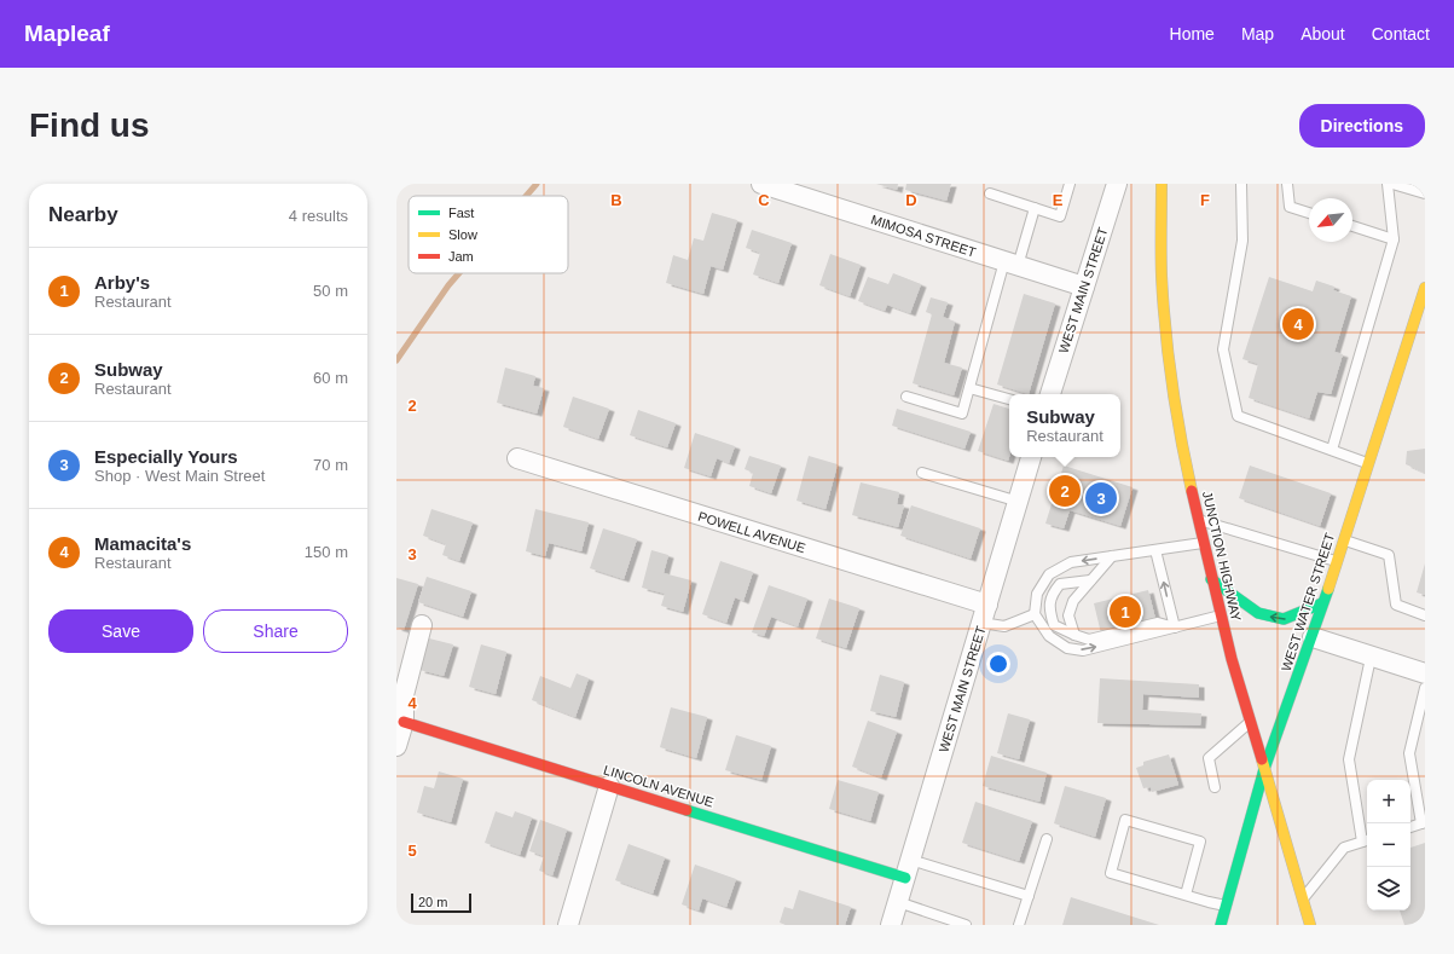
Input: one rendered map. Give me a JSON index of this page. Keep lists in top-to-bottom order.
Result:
{
  "streets": {
    "street": [
      "MIMOSA STREET",
      "WEST MAIN STREET",
      "POWELL AVENUE",
      "JUNCTION HIGHWAY",
      "WEST WATER STREET",
      "LINCOLN AVENUE"
    ]
  },
  "crossings": [
    ["MIMOSA STREET", "WEST MAIN STREET"],
    ["WEST MAIN STREET", "POWELL AVENUE"],
    ["WEST MAIN STREET", "LINCOLN AVENUE"],
    ["JUNCTION HIGHWAY", "WEST WATER STREET"]
  ],
  "legend": ["Fast", "Slow", "Jam"],
  "scale_bar": "20 m",
  "north": "bottom left",
  "page": {
    "header": "Mapleaf",
    "nav": [
      "Home",
      "Map",
      "About",
      "Contact"
    ],
    "buttons": [
      "Directions",
      ["Save", "Share"]
    ],
    "title": "Find us",
    "heading": ["Nearby", "4 results"],
    "list": [
      {
        "mark": "1",
        "name": "Arby's",
        "note": "Restaurant",
        "value": "50 m"
      },
      {
        "mark": "2",
        "name": "Subway",
        "note": "Restaurant",
        "value": "60 m"
      },
      {
        "mark": "3",
        "name": "Especially Yours",
        "note": "Shop · West Main Street",
        "value": "70 m"
      },
      {
        "mark": "4",
        "name": "Mamacita's",
        "note": "Restaurant",
        "value": "150 m"
      }
    ],
    "pins": [
      "4",
      "2",
      "3",
      "1"
    ],
    "popup": ["Subway", "Restaurant"],
    "map_buttons": ["+", "−"],
    "scale": "20 m"
  },
  "grid": {
    "columns": [
      "B",
      "C",
      "D",
      "E",
      "F"
    ],
    "rows": [
      "2",
      "3",
      "4",
      "5"
    ]
  }
}
